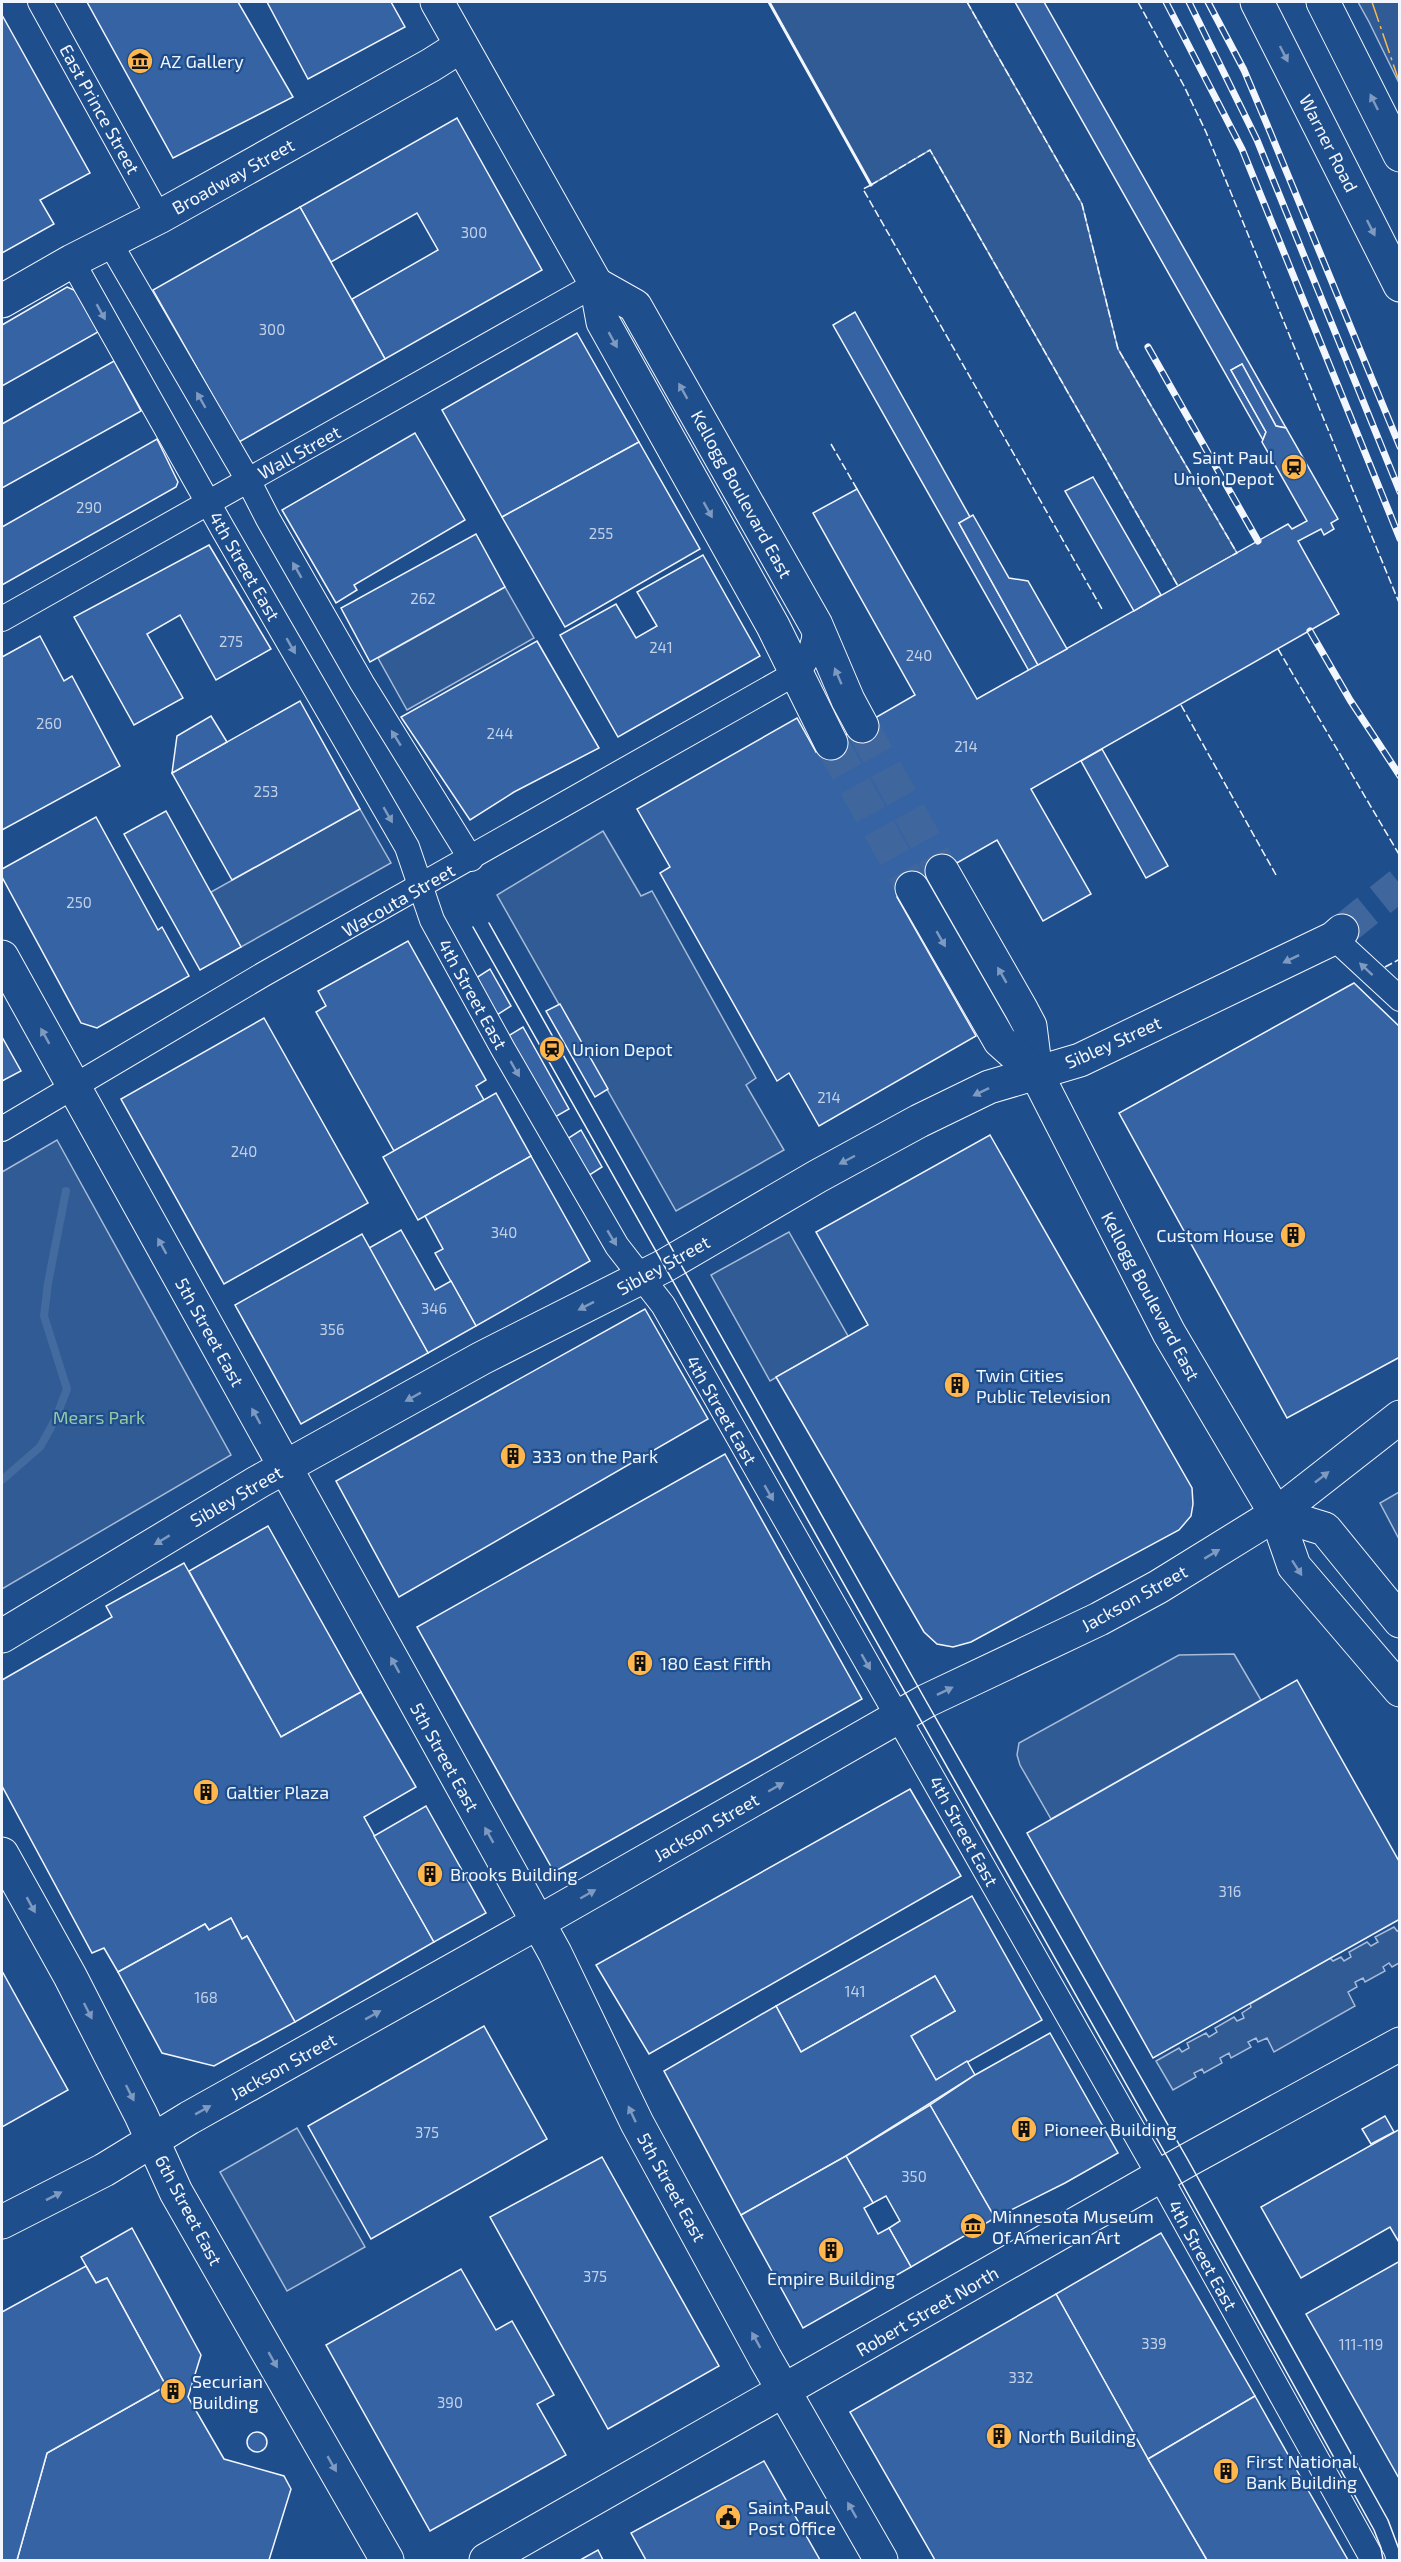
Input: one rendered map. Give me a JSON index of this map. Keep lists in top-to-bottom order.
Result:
{
  "streets": {
    "main road": [
      "Warner Road",
      "Broadway Street",
      "Kellogg Boulevard East",
      "Sibley Street",
      "5th Street East",
      "Jackson Street",
      "6th Street East",
      "Robert Street North"
    ],
    "street": [
      "East Prince Street",
      "Wall Street",
      "4th Street East",
      "Wacouta Street"
    ]
  },
  "crossings": [
    ["East Prince Street", "Broadway Street"],
    ["Broadway Street", "Kellogg Boulevard East"],
    ["Broadway Street", "4th Street East"],
    ["Wall Street", "Kellogg Boulevard East"],
    ["Wall Street", "4th Street East"],
    ["Kellogg Boulevard East", "Wacouta Street"],
    ["Kellogg Boulevard East", "Sibley Street"],
    ["Kellogg Boulevard East", "Jackson Street"],
    ["4th Street East", "Wacouta Street"],
    ["4th Street East", "Sibley Street"],
    ["4th Street East", "Jackson Street"],
    ["4th Street East", "Robert Street North"],
    ["Wacouta Street", "5th Street East"],
    ["Sibley Street", "5th Street East"],
    ["5th Street East", "Jackson Street"],
    ["5th Street East", "Robert Street North"],
    ["Jackson Street", "6th Street East"]
  ],
  "one_way": [
    "Sibley Street",
    "5th Street East",
    "Jackson Street",
    "6th Street East"
  ],
  "parks": ["Mears Park"],
  "places": {
    "museum": ["AZ Gallery", "Minnesota Museum Of American Art"],
    "station": ["Saint Paul Union Depot", "Union Depot"],
    "building": [
      "Custom House",
      "Twin Cities Public Television",
      "333 on the Park",
      "180 East Fifth",
      "Galtier Plaza",
      "Brooks Building",
      "Pioneer Building",
      "Empire Building",
      "Securian Building",
      "North Building",
      "First National Bank Building"
    ],
    "public building": ["Saint Paul Post Office"]
  },
  "house_numbers": [
    "300",
    "300",
    "290",
    "255",
    "262",
    "275",
    "241",
    "240",
    "260",
    "244",
    "214",
    "253",
    "250",
    "214",
    "240",
    "340",
    "346",
    "356",
    "316",
    "141",
    "168",
    "375",
    "350",
    "375",
    "339",
    "111-119",
    "332",
    "390"
  ]
}
